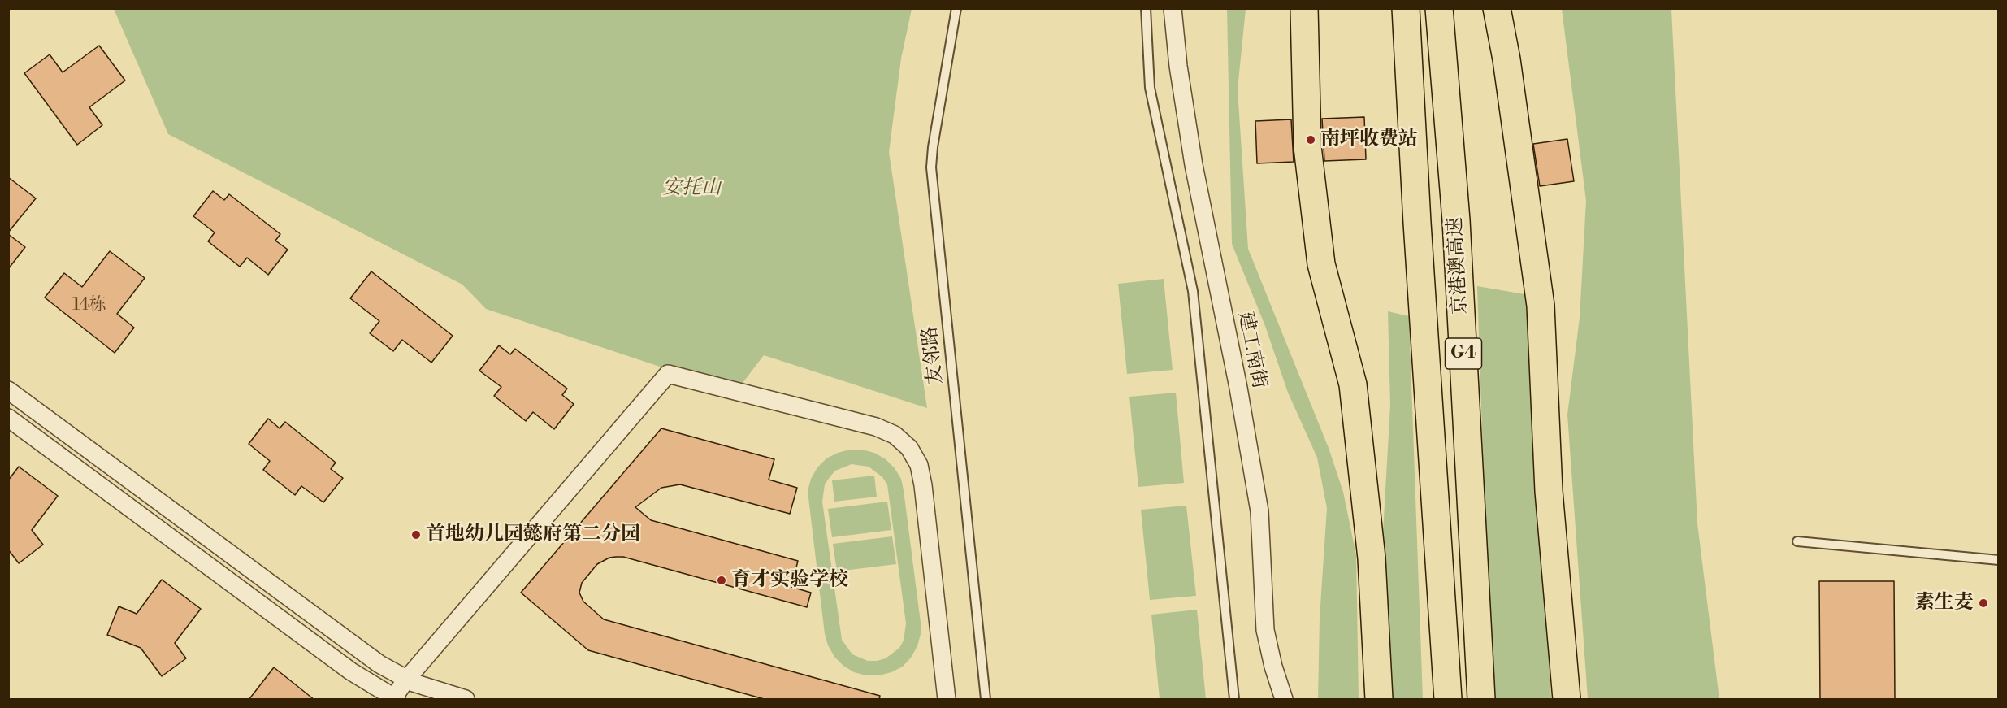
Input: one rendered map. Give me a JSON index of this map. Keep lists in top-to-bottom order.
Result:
{
  "streets": {
    "highway": ["京港澳高速", "G4"],
    "street": ["建工南街"],
    "lane": ["友邻路"]
  },
  "parks": ["安托山"],
  "places": [
    "南坪收费站",
    "首地幼儿园懿府第二分园",
    "育才实验学校",
    "素生麦"
  ],
  "house_numbers": ["14栋"]
}
